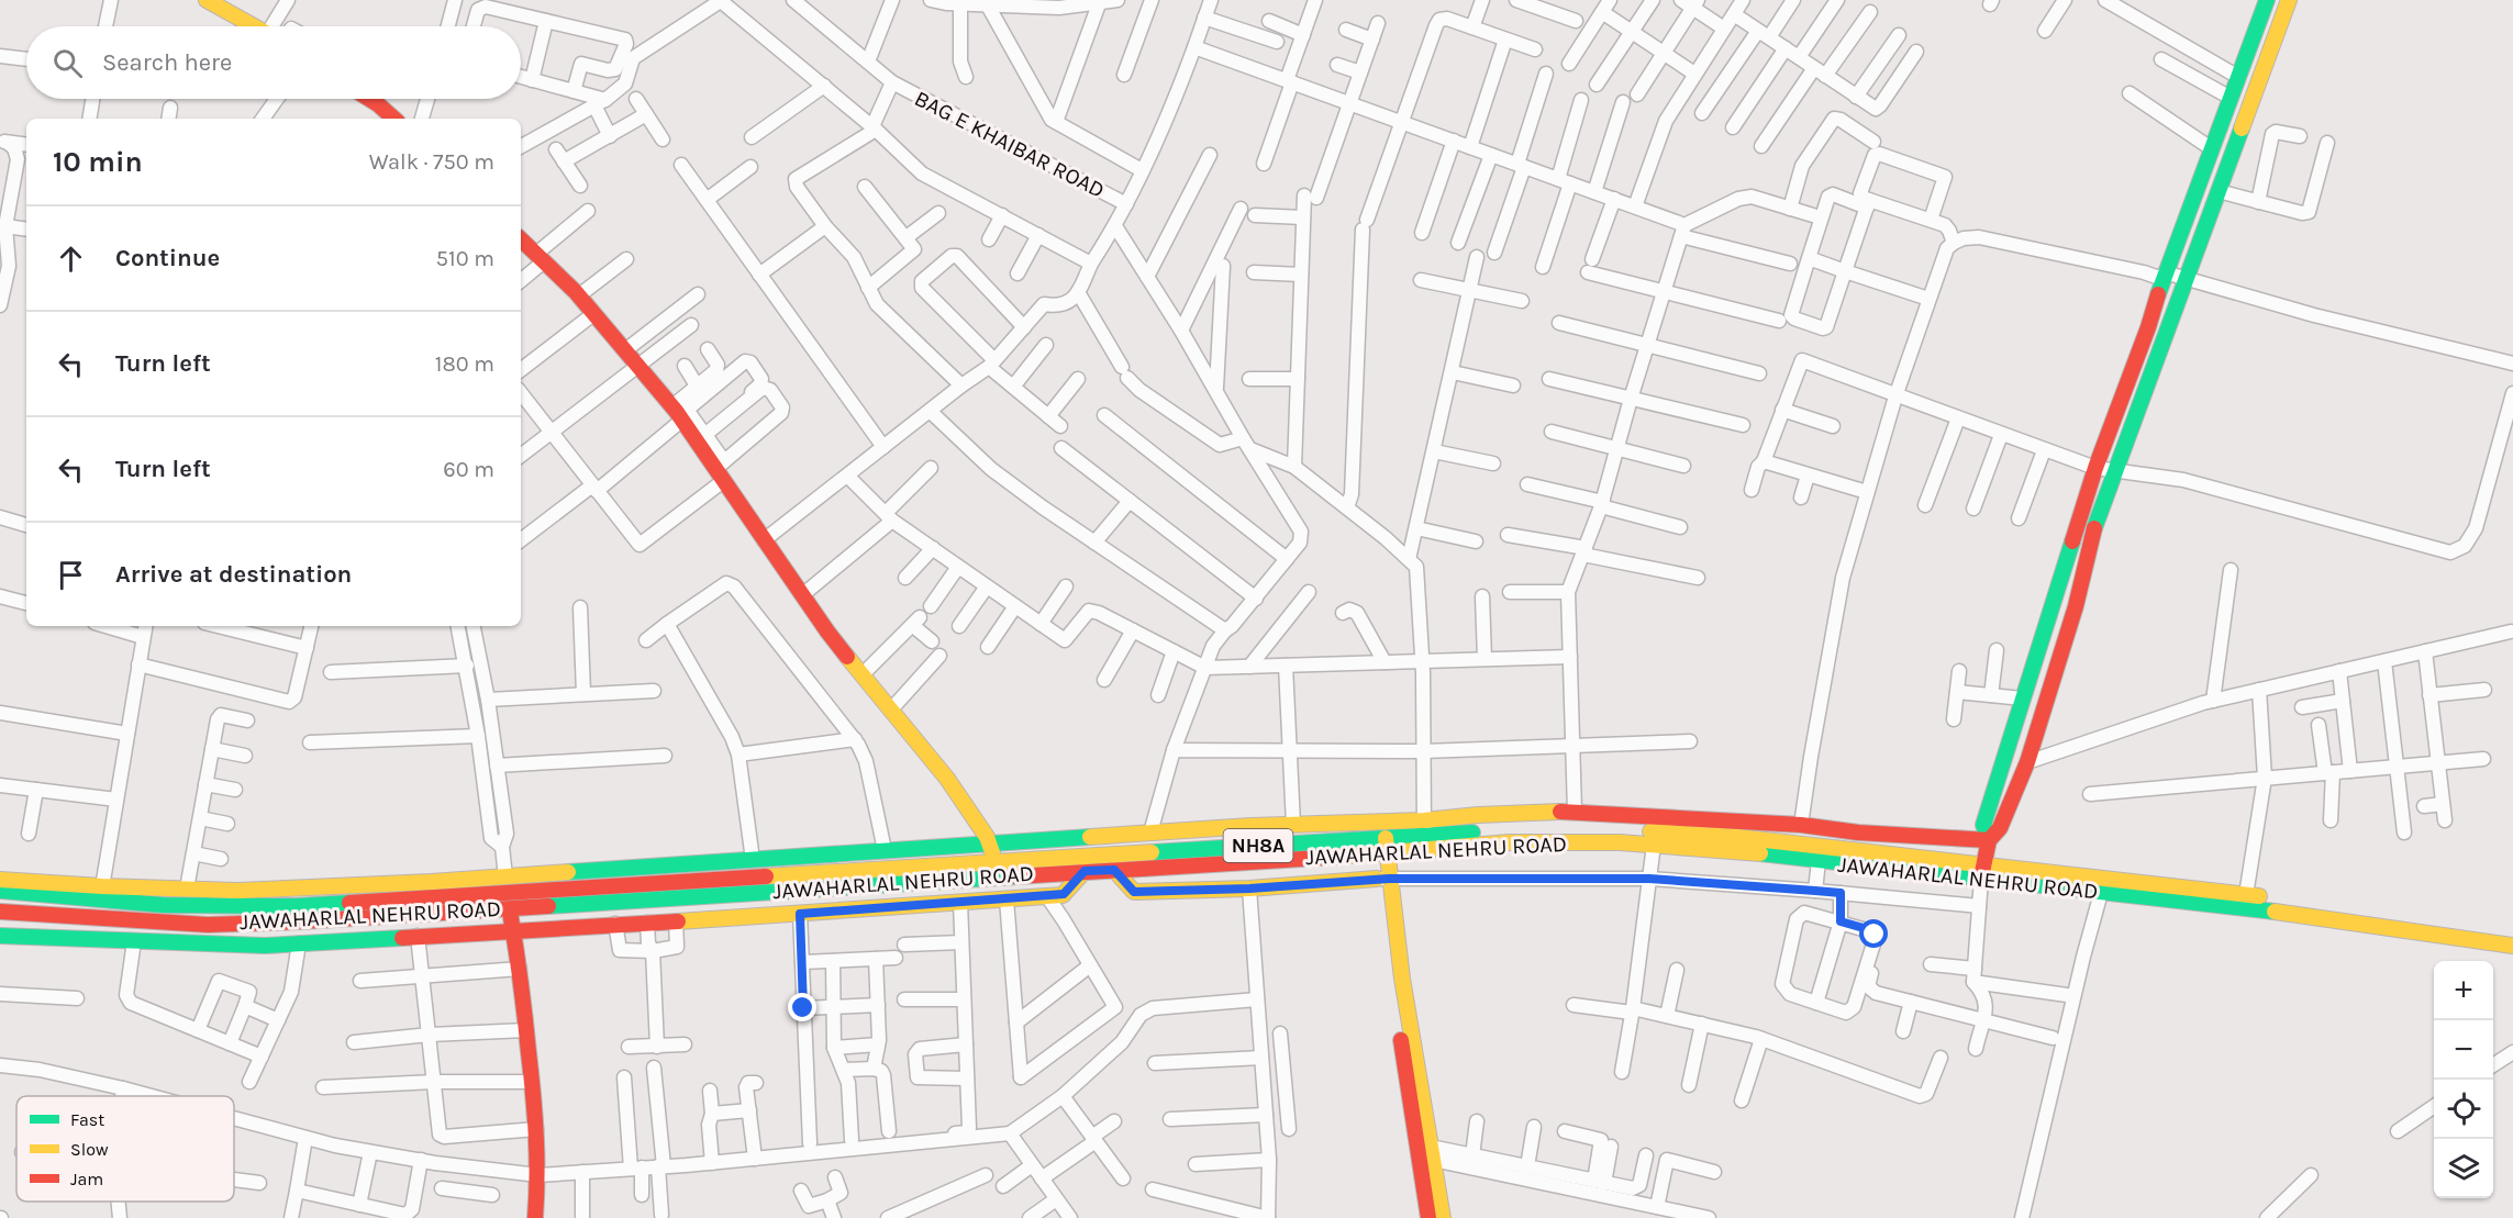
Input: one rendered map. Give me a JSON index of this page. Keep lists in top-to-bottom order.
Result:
{
  "streets": {
    "street": ["BAG E KHAIBAR ROAD", "NH8A", "JAWAHARLAL NEHRU ROAD"]
  },
  "legend": ["Fast", "Slow", "Jam"],
  "page": {
    "search": "Search here",
    "heading": ["10 min", "Walk · 750 m"],
    "list": [
      ["Continue", "510 m"],
      ["Turn left", "180 m"],
      ["Turn left", "60 m"],
      "Arrive at destination"
    ],
    "map_buttons": ["+", "−"]
  }
}
